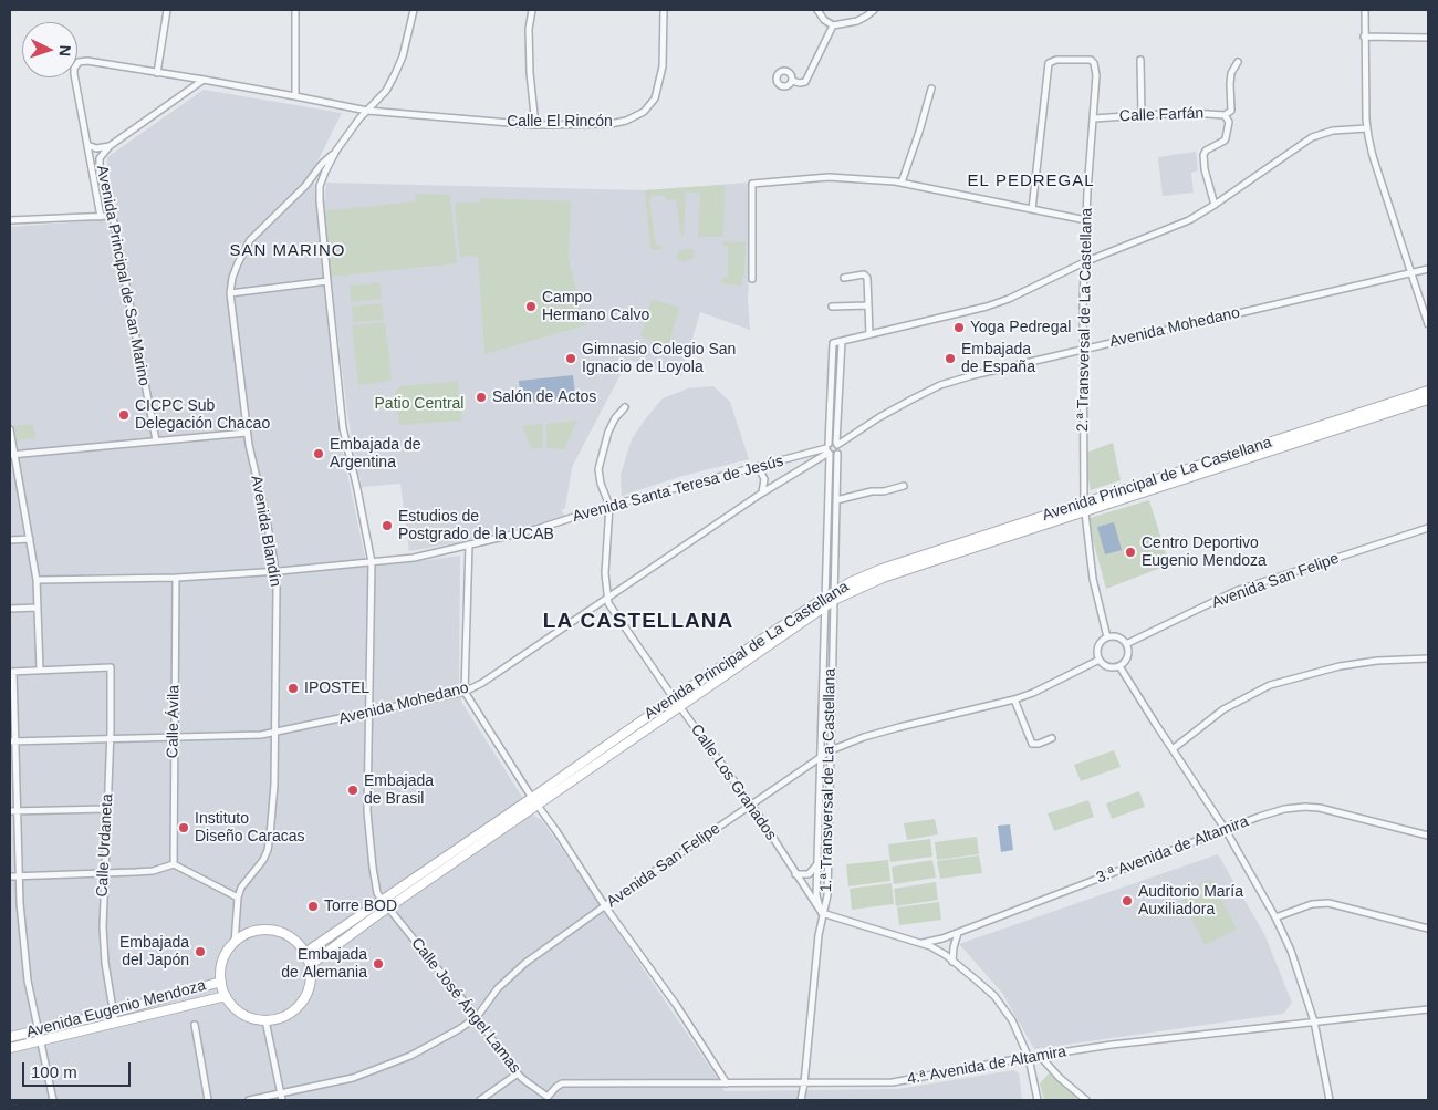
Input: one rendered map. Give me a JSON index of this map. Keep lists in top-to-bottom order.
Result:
{
  "streets": {
    "street": [
      "Calle Farfán",
      "Calle El Rincón",
      "Avenida Principal de San Marino",
      "2.ª Transversal de La Castellana",
      "Avenida Mohedano",
      "Avenida Principal de La Castellana",
      "Avenida Santa Teresa de Jesús",
      "Avenida Blandín",
      "Avenida San Felipe",
      "Calle Ávila",
      "1.ª Transversal de La Castellana",
      "Calle Los Granados",
      "Calle Urdaneta",
      "3.ª Avenida de Altamira",
      "Calle José Ángel Lamas",
      "Avenida Eugenio Mendoza",
      "4.ª Avenida de Altamira"
    ]
  },
  "crossings": [
    ["Calle Farfán", "2.ª Transversal de La Castellana"],
    ["Calle El Rincón", "Avenida Principal de San Marino"],
    ["2.ª Transversal de La Castellana", "Avenida Mohedano"],
    ["2.ª Transversal de La Castellana", "Avenida Principal de La Castellana"],
    ["2.ª Transversal de La Castellana", "Avenida San Felipe"],
    ["Avenida Mohedano", "Avenida Santa Teresa de Jesús"],
    ["Avenida Mohedano", "Avenida Blandín"],
    ["Avenida Mohedano", "Calle Ávila"],
    ["Avenida Mohedano", "1.ª Transversal de La Castellana"],
    ["Avenida Mohedano", "Calle Los Granados"],
    ["Avenida Mohedano", "Calle Urdaneta"],
    ["Avenida Mohedano", "Calle José Ángel Lamas"],
    ["Avenida Principal de La Castellana", "1.ª Transversal de La Castellana"],
    ["Avenida Principal de La Castellana", "Calle Los Granados"],
    ["Avenida Principal de La Castellana", "Calle José Ángel Lamas"],
    ["Avenida Principal de La Castellana", "Avenida Eugenio Mendoza"],
    ["Avenida Santa Teresa de Jesús", "Avenida Blandín"],
    ["Avenida Santa Teresa de Jesús", "Calle Ávila"],
    ["Avenida Santa Teresa de Jesús", "1.ª Transversal de La Castellana"],
    ["Avenida Santa Teresa de Jesús", "Calle Los Granados"],
    ["Avenida Santa Teresa de Jesús", "Calle José Ángel Lamas"],
    ["Avenida San Felipe", "1.ª Transversal de La Castellana"],
    ["Avenida San Felipe", "Calle Los Granados"],
    ["Avenida San Felipe", "Calle José Ángel Lamas"],
    ["1.ª Transversal de La Castellana", "Calle Los Granados"],
    ["Calle Urdaneta", "Avenida Eugenio Mendoza"],
    ["Calle José Ángel Lamas", "4.ª Avenida de Altamira"]
  ],
  "districts": ["EL PEDREGAL", "SAN MARINO", "LA CASTELLANA"],
  "parks": ["Patio Central"],
  "places": [
    "Campo Hermano Calvo",
    "Yoga Pedregal",
    "Gimnasio Colegio San Ignacio de Loyola",
    "Embajada de España",
    "Salón de Actos",
    "CICPC Sub Delegación Chacao",
    "Embajada de Argentina",
    "Estudios de Postgrado de la UCAB",
    "Centro Deportivo Eugenio Mendoza",
    "IPOSTEL",
    "Embajada de Brasil",
    "Instituto Diseño Caracas",
    "Auditorio María Auxiliadora",
    "Torre BOD",
    "Embajada del Japón",
    "Embajada de Alemania"
  ],
  "scale_bar": "100 m",
  "north": "right"
}
